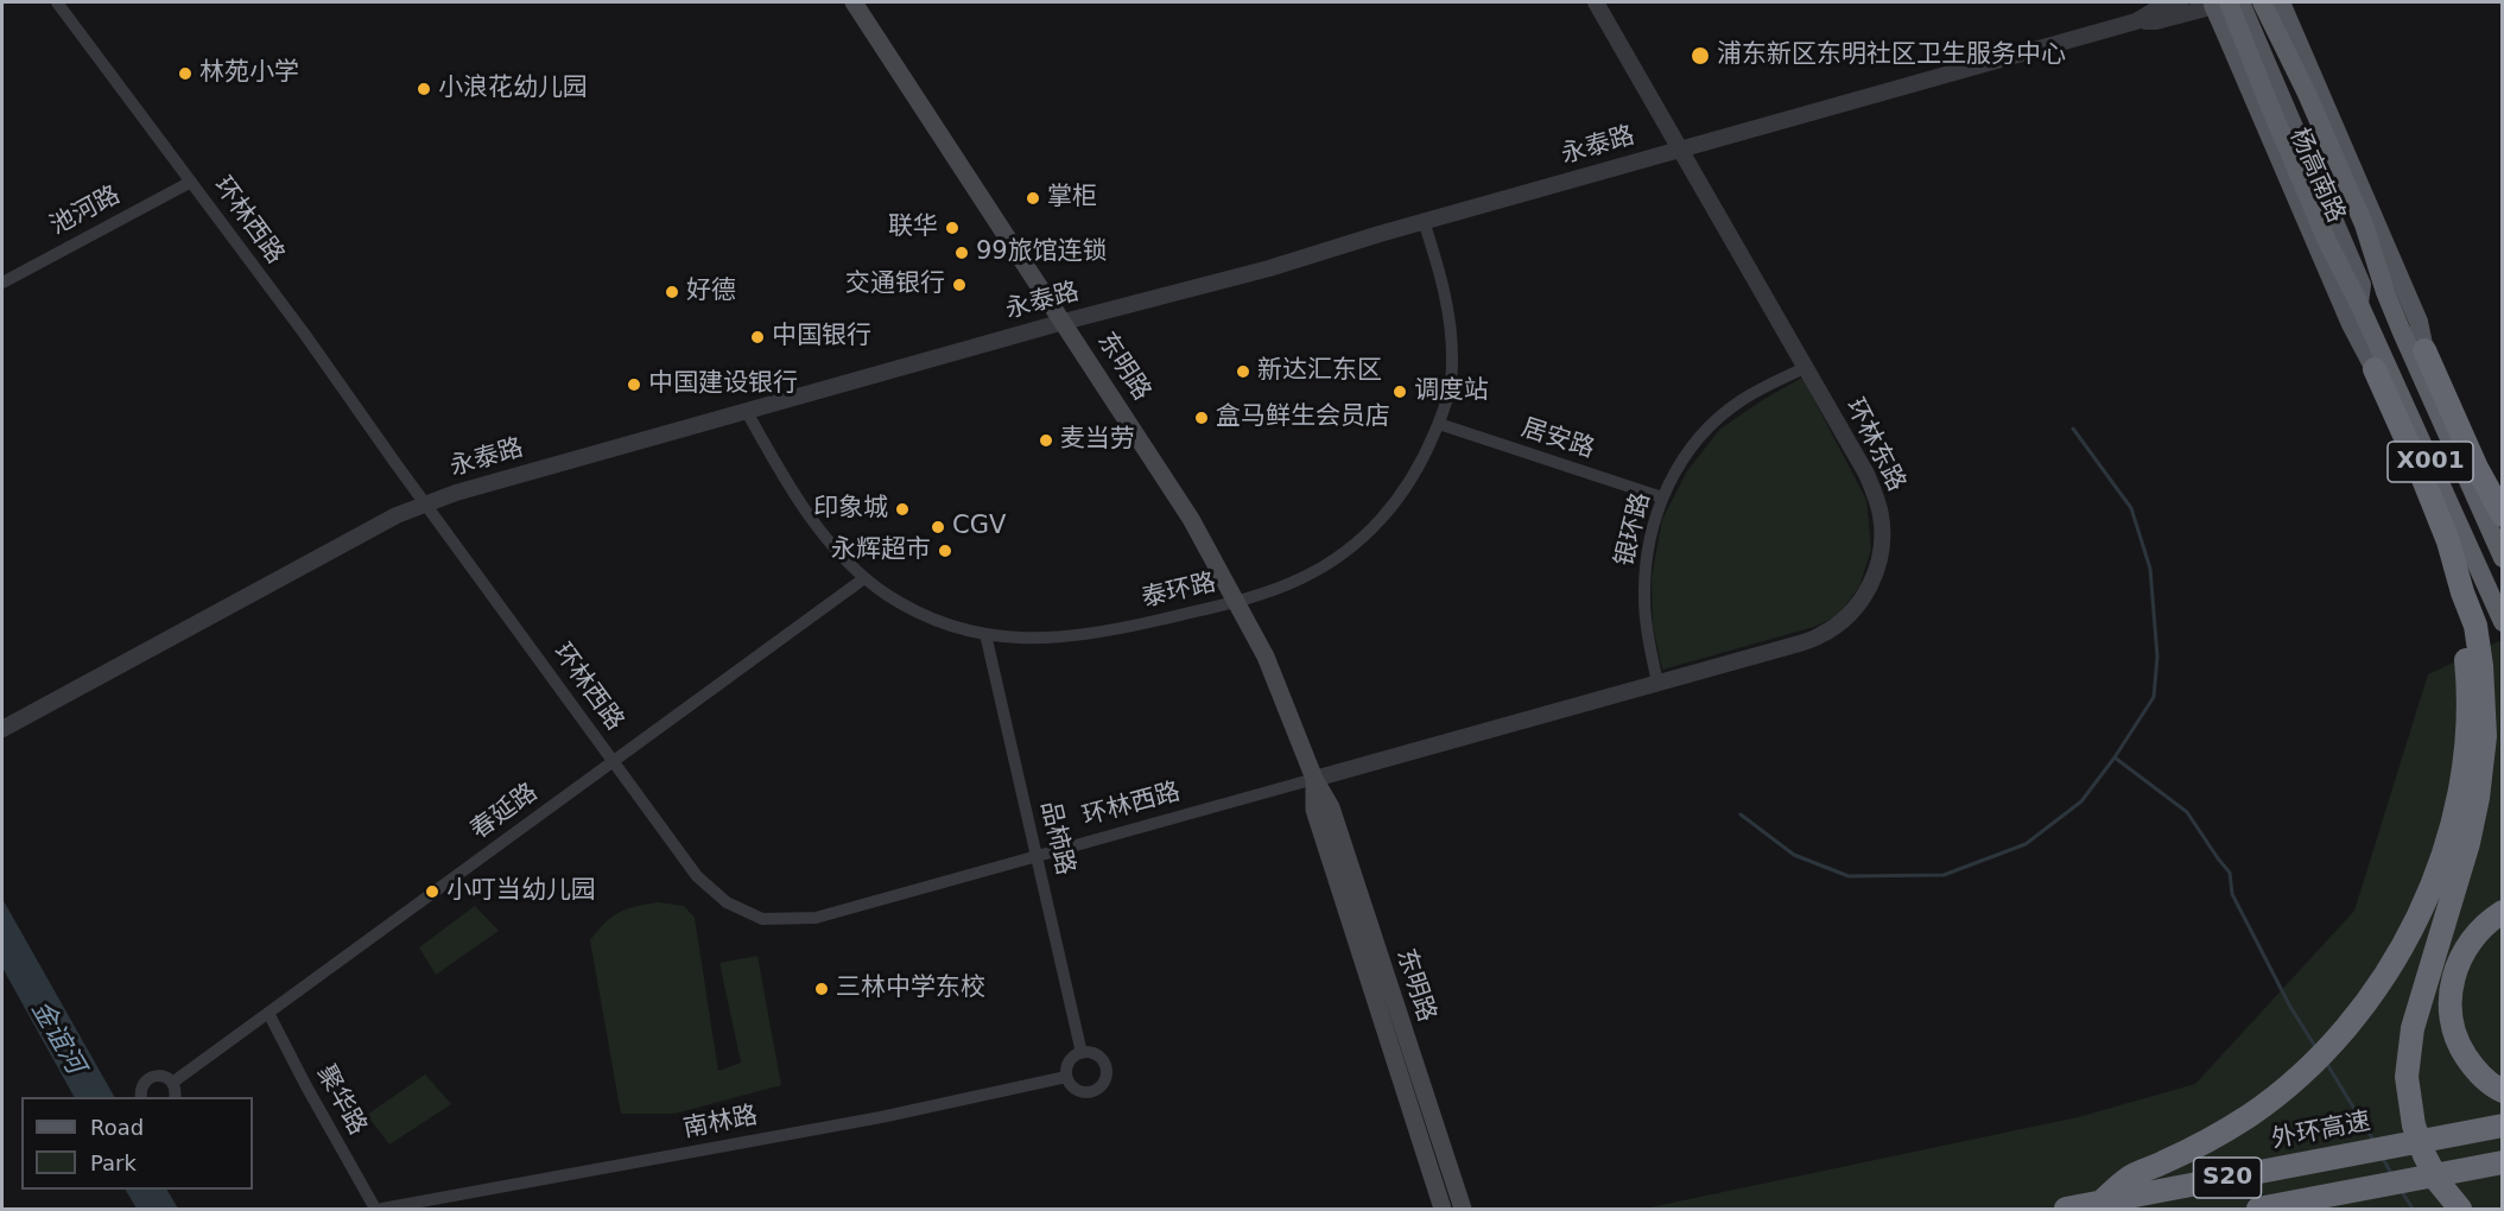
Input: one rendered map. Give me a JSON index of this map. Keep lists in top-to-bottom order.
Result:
{
  "streets": {
    "highway": [
      "杨高南路",
      "X001",
      "外环高速",
      "S20"
    ],
    "main road": ["东明路"],
    "street": [
      "永泰路",
      "池河路",
      "环林西路",
      "居安路",
      "环林东路",
      "银环路",
      "泰环路",
      "春延路",
      "品柿路",
      "聚华路",
      "南林路"
    ]
  },
  "crossings": [
    ["永泰路", "杨高南路"],
    ["永泰路", "环林西路"],
    ["永泰路", "东明路"],
    ["永泰路", "环林东路"],
    ["永泰路", "泰环路"],
    ["池河路", "环林西路"],
    ["环林西路", "东明路"],
    ["环林西路", "环林东路"],
    ["环林西路", "春延路"],
    ["环林西路", "品柿路"],
    ["东明路", "环林东路"],
    ["东明路", "泰环路"],
    ["居安路", "银环路"],
    ["居安路", "泰环路"],
    ["环林东路", "银环路"],
    ["泰环路", "春延路"],
    ["泰环路", "品柿路"],
    ["春延路", "聚华路"],
    ["品柿路", "南林路"]
  ],
  "water": ["金谊河"],
  "places": [
    "浦东新区东明社区卫生服务中心",
    "林苑小学",
    "小浪花幼儿园",
    "掌柜",
    "联华",
    "99旅馆连锁",
    "交通银行",
    "好德",
    "中国银行",
    "新达汇东区",
    "中国建设银行",
    "调度站",
    "盒马鲜生会员店",
    "麦当劳",
    "印象城",
    "CGV",
    "永辉超市",
    "小叮当幼儿园",
    "三林中学东校"
  ],
  "legend": ["Road", "Park"]
}
